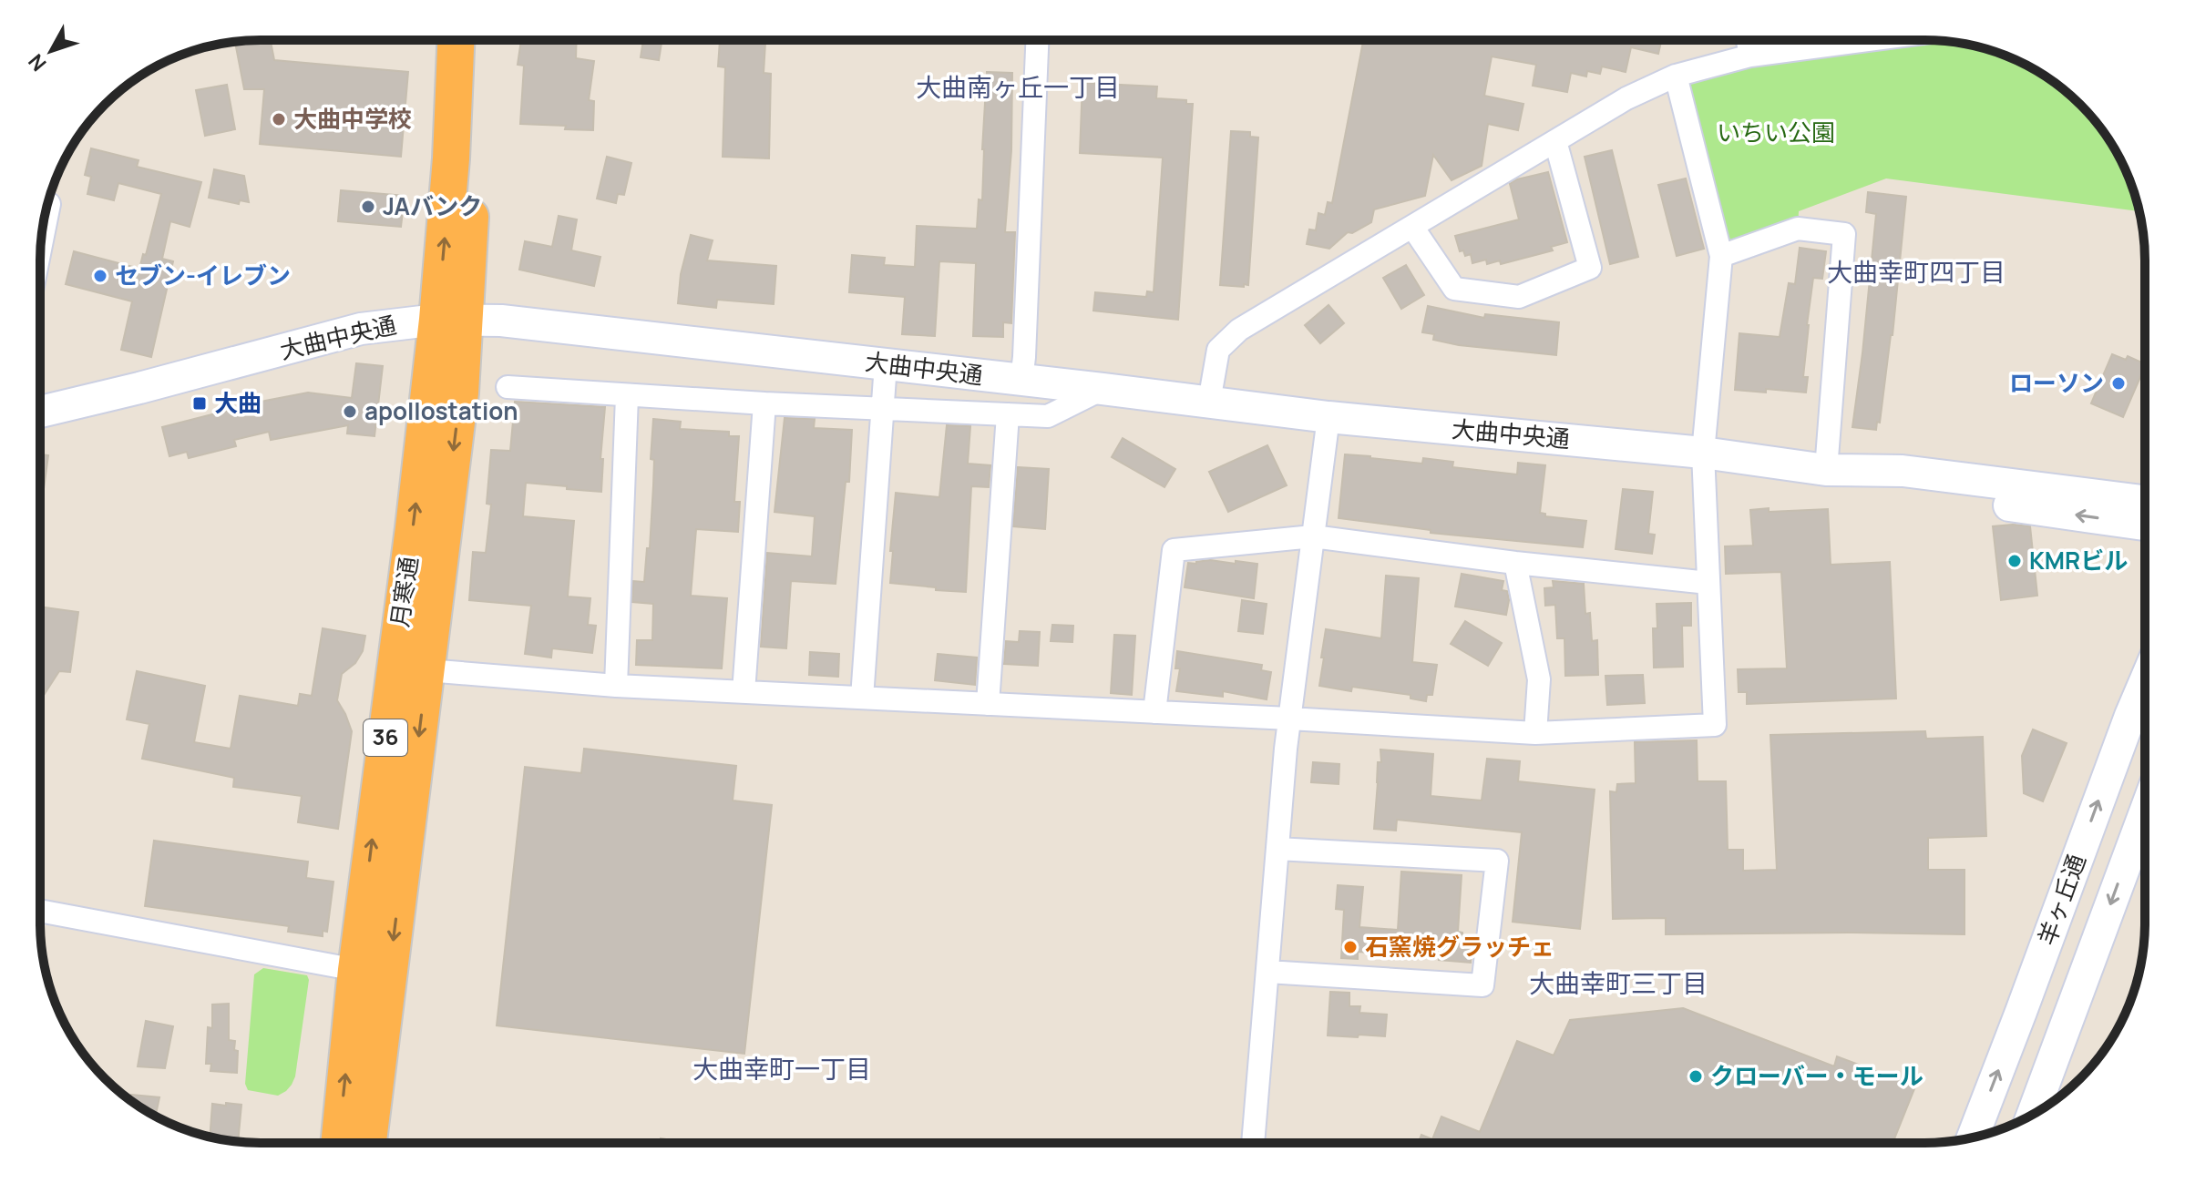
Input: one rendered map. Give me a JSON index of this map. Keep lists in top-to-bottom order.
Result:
{
  "streets": {
    "highway": ["月寒通", "36"],
    "main road": ["大曲中央通", "羊ヶ丘通"]
  },
  "crossings": [
    ["大曲中央通", "月寒通"]
  ],
  "districts": [
    "大曲南ヶ丘一丁目",
    "大曲幸町四丁目",
    "大曲幸町三丁目",
    "大曲幸町一丁目"
  ],
  "parks": ["いちい公園"],
  "places": {
    "other": [
      "大曲中学校",
      "JAバンク",
      "セブン-イレブン",
      "ローソン",
      "apollostation",
      "KMRビル",
      "石窯焼グラッチェ",
      "クローバー・モール"
    ],
    "transit": ["大曲"]
  },
  "north": "bottom left"
}
